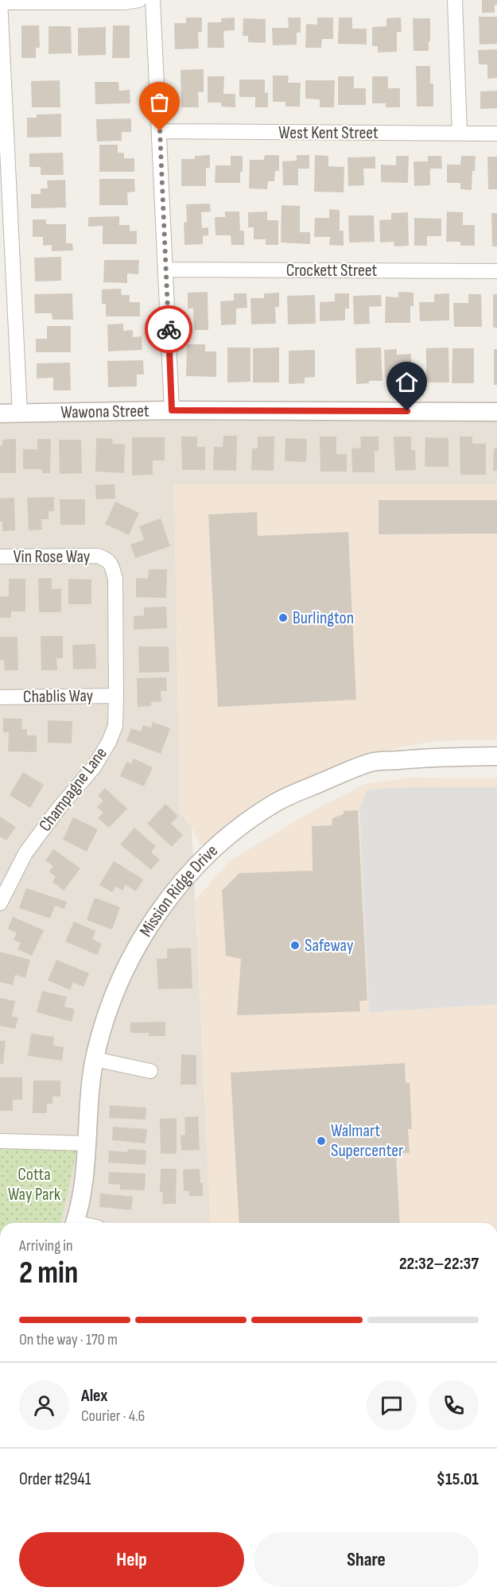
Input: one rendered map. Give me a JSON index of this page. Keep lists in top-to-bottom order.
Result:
{
  "streets": {
    "street": [
      "West Kent Street",
      "Crockett Street",
      "Wawona Street",
      "Vin Rose Way",
      "Chablis Way",
      "Champagne Lane",
      "Mission Ridge Drive"
    ]
  },
  "crossings": [
    ["Vin Rose Way", "Champagne Lane"],
    ["Chablis Way", "Champagne Lane"]
  ],
  "parks": ["Cotta Way Park"],
  "places": ["Burlington", "Safeway", "Walmart Supercenter"],
  "page": {
    "heading": ["2 min", "Arriving in", "22:32–22:37"],
    "panel": [
      "Alex",
      "Courier · 4.6",
      "Order #2941",
      "$15.01"
    ],
    "bar": "On the way · 170 m",
    "buttons": ["Help", "Share"]
  }
}
